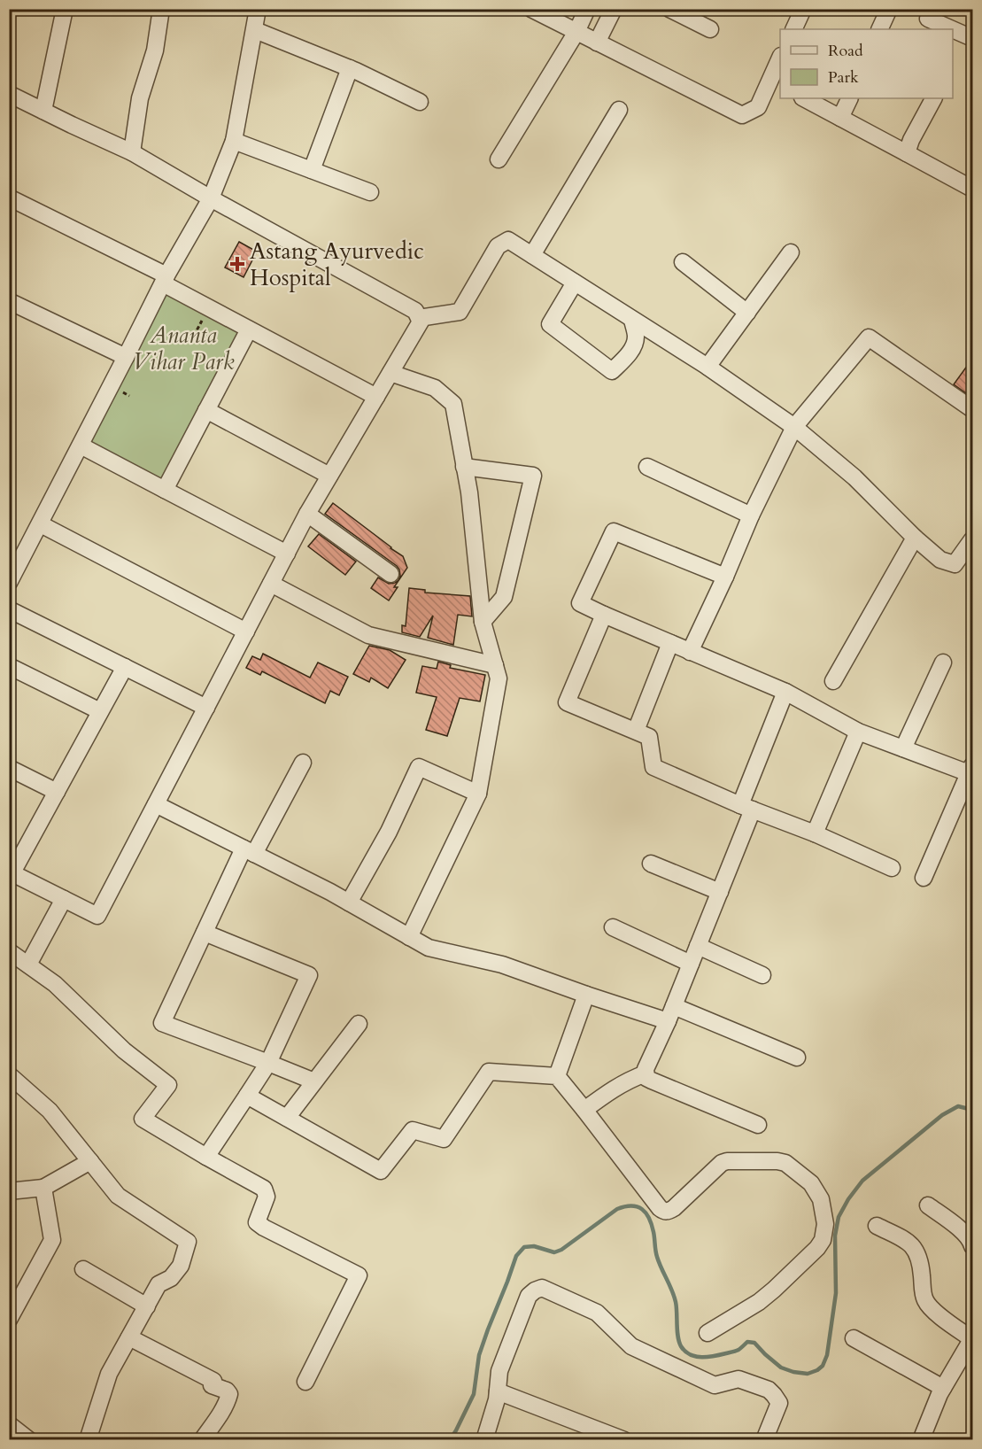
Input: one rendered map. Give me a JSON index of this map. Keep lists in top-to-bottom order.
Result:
{
  "parks": ["Ananta Vihar Park"],
  "places": {
    "health": ["Astang Ayurvedic Hospital"]
  },
  "legend": ["Road", "Park"]
}
